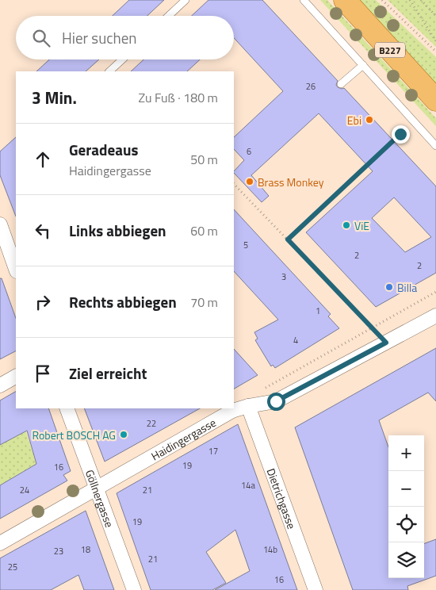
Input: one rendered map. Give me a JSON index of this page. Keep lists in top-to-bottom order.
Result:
{
  "streets": {
    "main road": ["B227"],
    "street": ["Haidingergasse", "Dietrichgasse", "Göllnergasse"]
  },
  "crossings": [
    ["Haidingergasse", "Dietrichgasse"],
    ["Haidingergasse", "Göllnergasse"]
  ],
  "places": [
    "Ebi",
    "Brass Monkey",
    "ViE",
    "Billa",
    "Robert BOSCH AG"
  ],
  "house_numbers": [
    "26",
    "6",
    "5",
    "2",
    "2",
    "3",
    "1",
    "4",
    "22",
    "17",
    "19",
    "16",
    "14a",
    "24",
    "21",
    "19",
    "18",
    "14b",
    "23",
    "21",
    "25",
    "16"
  ],
  "page": {
    "search": "Hier suchen",
    "heading": ["3 Min.", "Zu Fuß · 180 m"],
    "list": [
      ["Geradeaus", "Haidingergasse", "50 m"],
      ["Links abbiegen", "60 m"],
      ["Rechts abbiegen", "70 m"],
      "Ziel erreicht"
    ],
    "map_buttons": ["+", "−"]
  }
}
